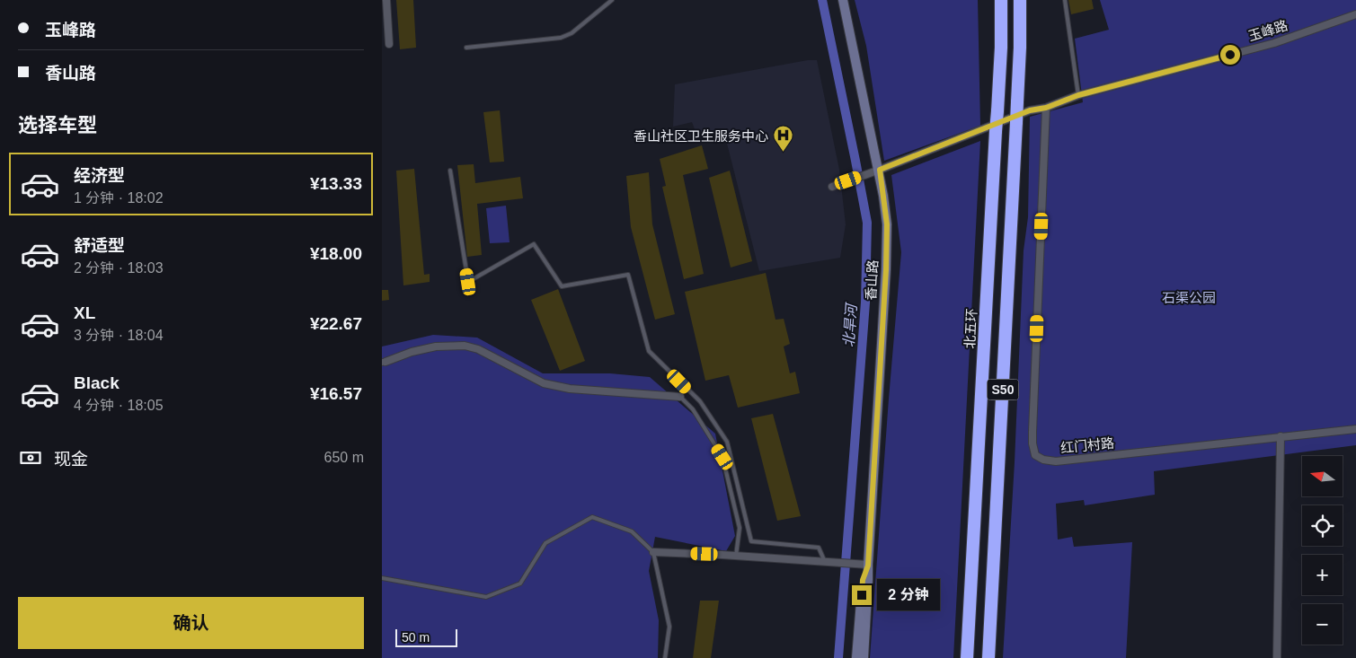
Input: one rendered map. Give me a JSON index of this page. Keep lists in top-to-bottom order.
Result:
{
  "streets": {
    "highway": ["北五环", "S50"],
    "street": ["玉峰路", "香山路", "红门村路"]
  },
  "crossings": [
    ["玉峰路", "香山路"],
    ["玉峰路", "红门村路"]
  ],
  "water": ["北旱河"],
  "parks": ["石渠公园"],
  "places": {
    "hospital": ["香山社区卫生服务中心"]
  },
  "scale_bar": "50 m",
  "north": "left",
  "page": {
    "banner": ["玉峰路", "香山路"],
    "heading": "选择车型",
    "list": [
      {
        "name": "经济型",
        "note": "1 分钟 · 18:02",
        "value": "¥13.33"
      },
      {
        "name": "舒适型",
        "note": "2 分钟 · 18:03",
        "value": "¥18.00"
      },
      {
        "name": "XL",
        "note": "3 分钟 · 18:04",
        "value": "¥22.67"
      },
      {
        "name": "Black",
        "note": "4 分钟 · 18:05",
        "value": "¥16.57"
      }
    ],
    "pay": ["现金", "650 m"],
    "map_buttons": ["+", "−"],
    "bubble": "2 分钟",
    "buttons": "确认",
    "scale": "50 m"
  }
}
